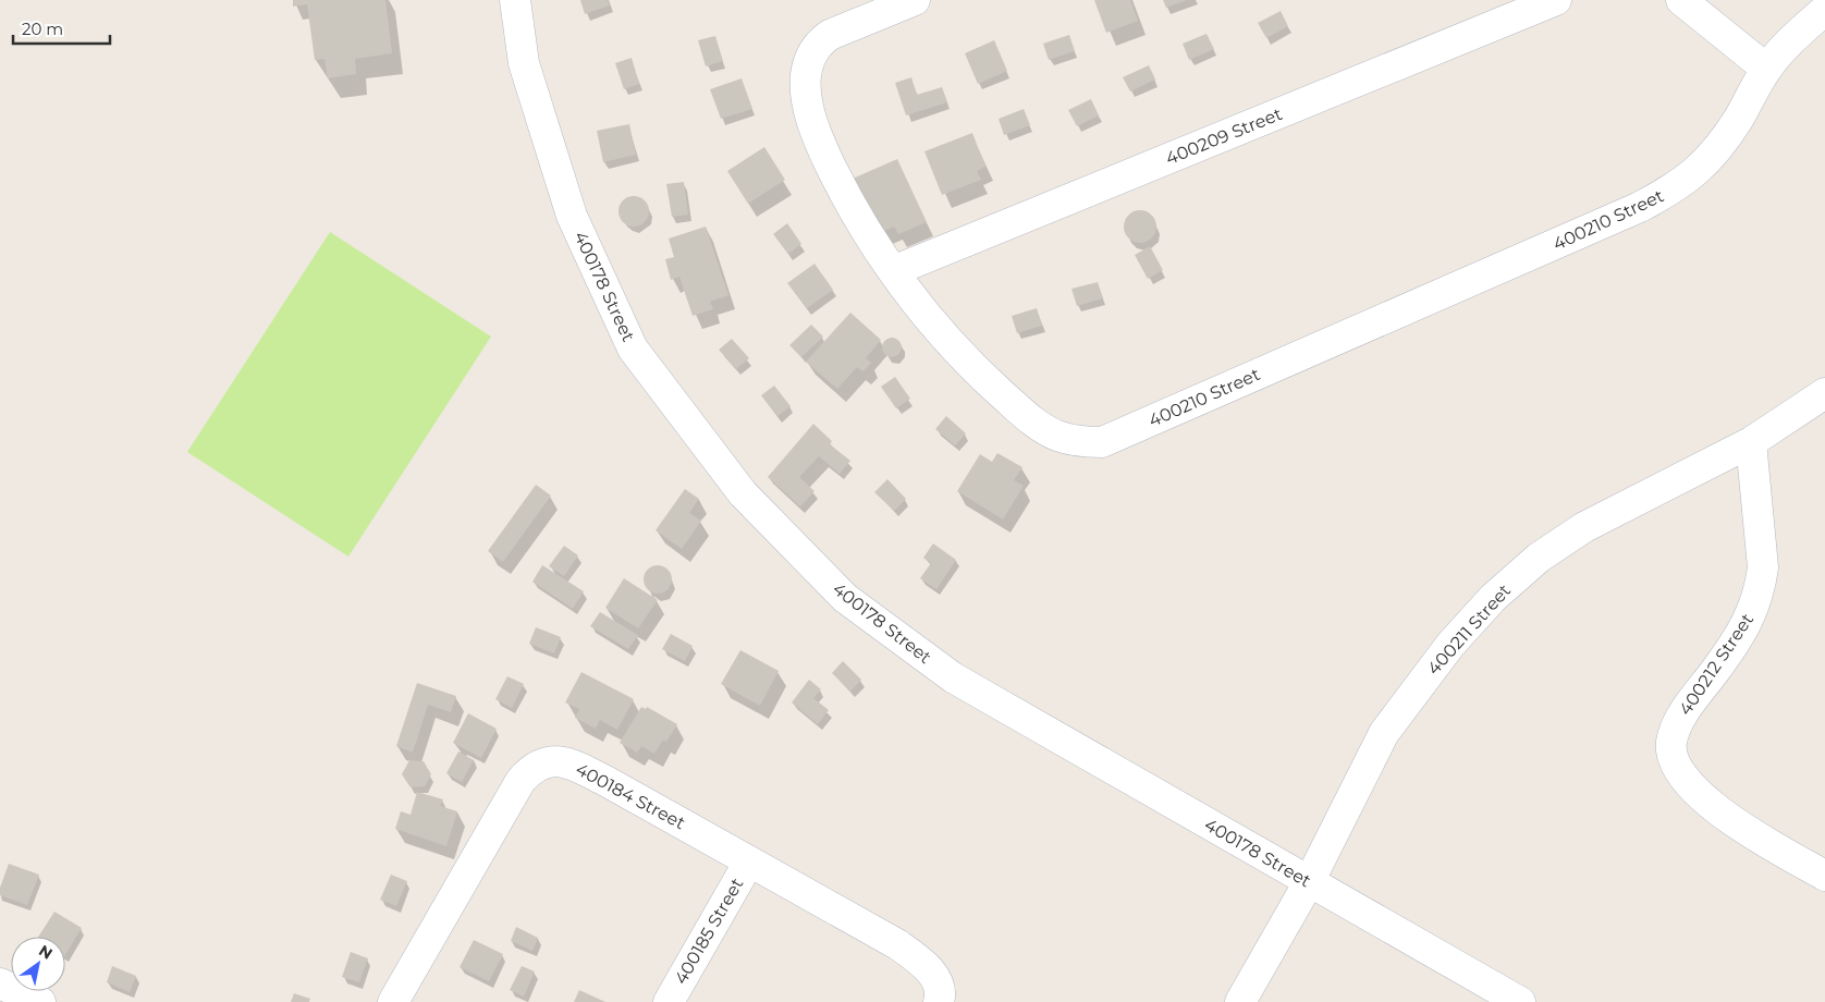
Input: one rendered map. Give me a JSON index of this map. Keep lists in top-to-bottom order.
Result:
{
  "streets": {
    "street": [
      "400209 Street",
      "400210 Street",
      "400178 Street",
      "400211 Street",
      "400212 Street",
      "400184 Street",
      "400185 Street"
    ]
  },
  "crossings": [
    ["400209 Street", "400210 Street"],
    ["400178 Street", "400211 Street"],
    ["400211 Street", "400212 Street"],
    ["400184 Street", "400185 Street"]
  ],
  "scale_bar": "20 m",
  "north": "top right"
}
